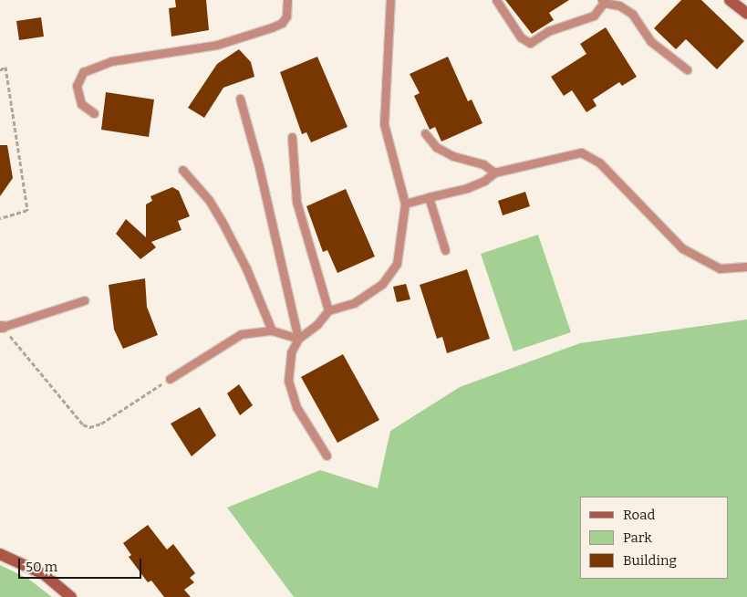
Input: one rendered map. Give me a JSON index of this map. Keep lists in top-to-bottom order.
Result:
{
  "legend": ["Road", "Park", "Building"],
  "scale_bar": "50 m"
}
